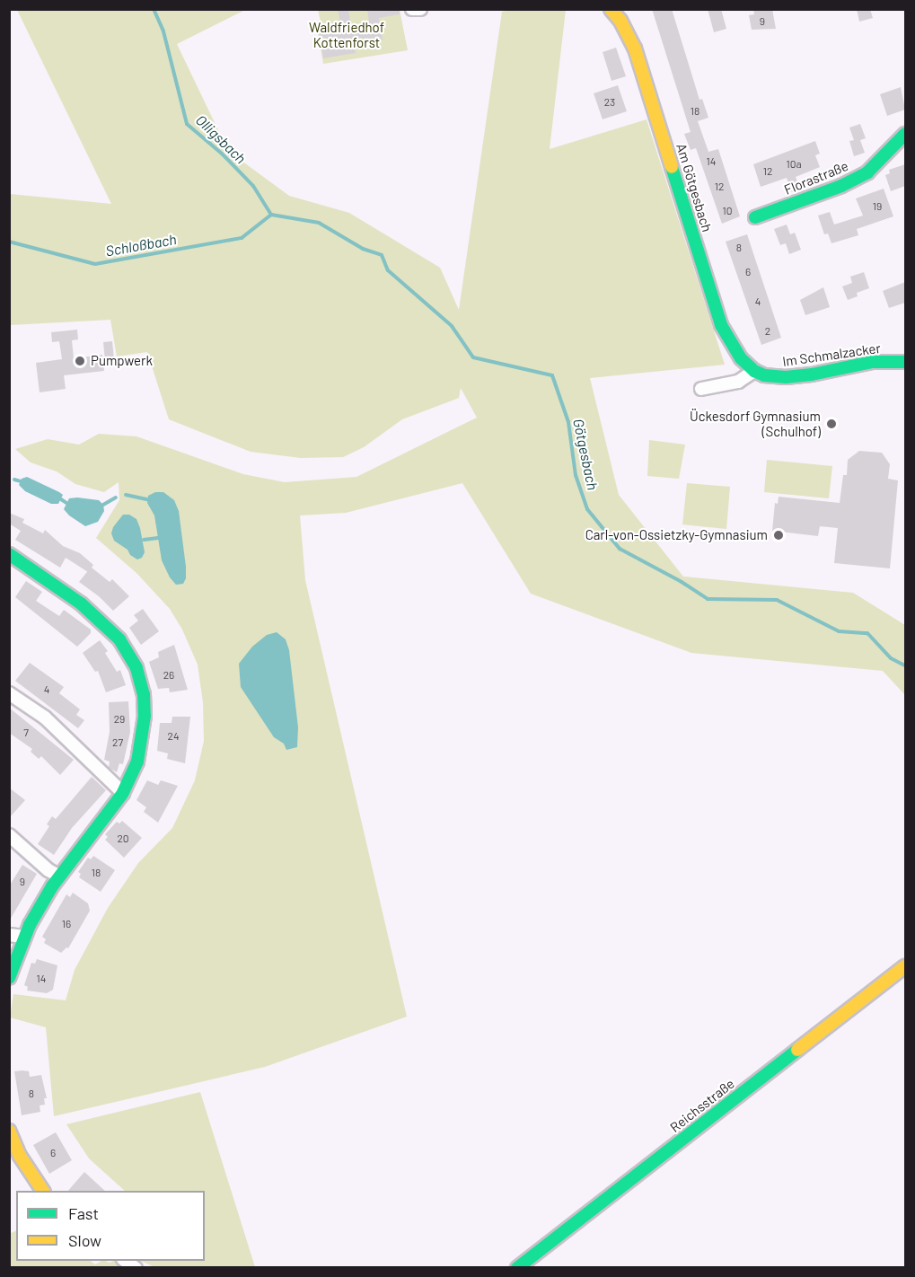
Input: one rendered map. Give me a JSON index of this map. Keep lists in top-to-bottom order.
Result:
{
  "streets": {
    "street": [
      "Florastraße",
      "Am Götgesbach",
      "Im Schmalzacker",
      "Reichsstraße"
    ]
  },
  "crossings": [
    ["Am Götgesbach", "Im Schmalzacker"]
  ],
  "water": ["Olligsbach", "Schloßbach", "Götgesbach"],
  "parks": ["Waldfriedhof Kottenforst"],
  "places": ["Pumpwerk", "Ückesdorf Gymnasium (Schulhof)", "Carl-von-Ossietzky-Gymnasium"],
  "house_numbers": [
    "9",
    "23",
    "18",
    "14",
    "10a",
    "12",
    "12",
    "19",
    "10",
    "8",
    "6",
    "4",
    "2",
    "26",
    "4",
    "29",
    "7",
    "24",
    "27",
    "20",
    "18",
    "9",
    "16",
    "14",
    "8",
    "6"
  ],
  "legend": ["Fast", "Slow"]
}
